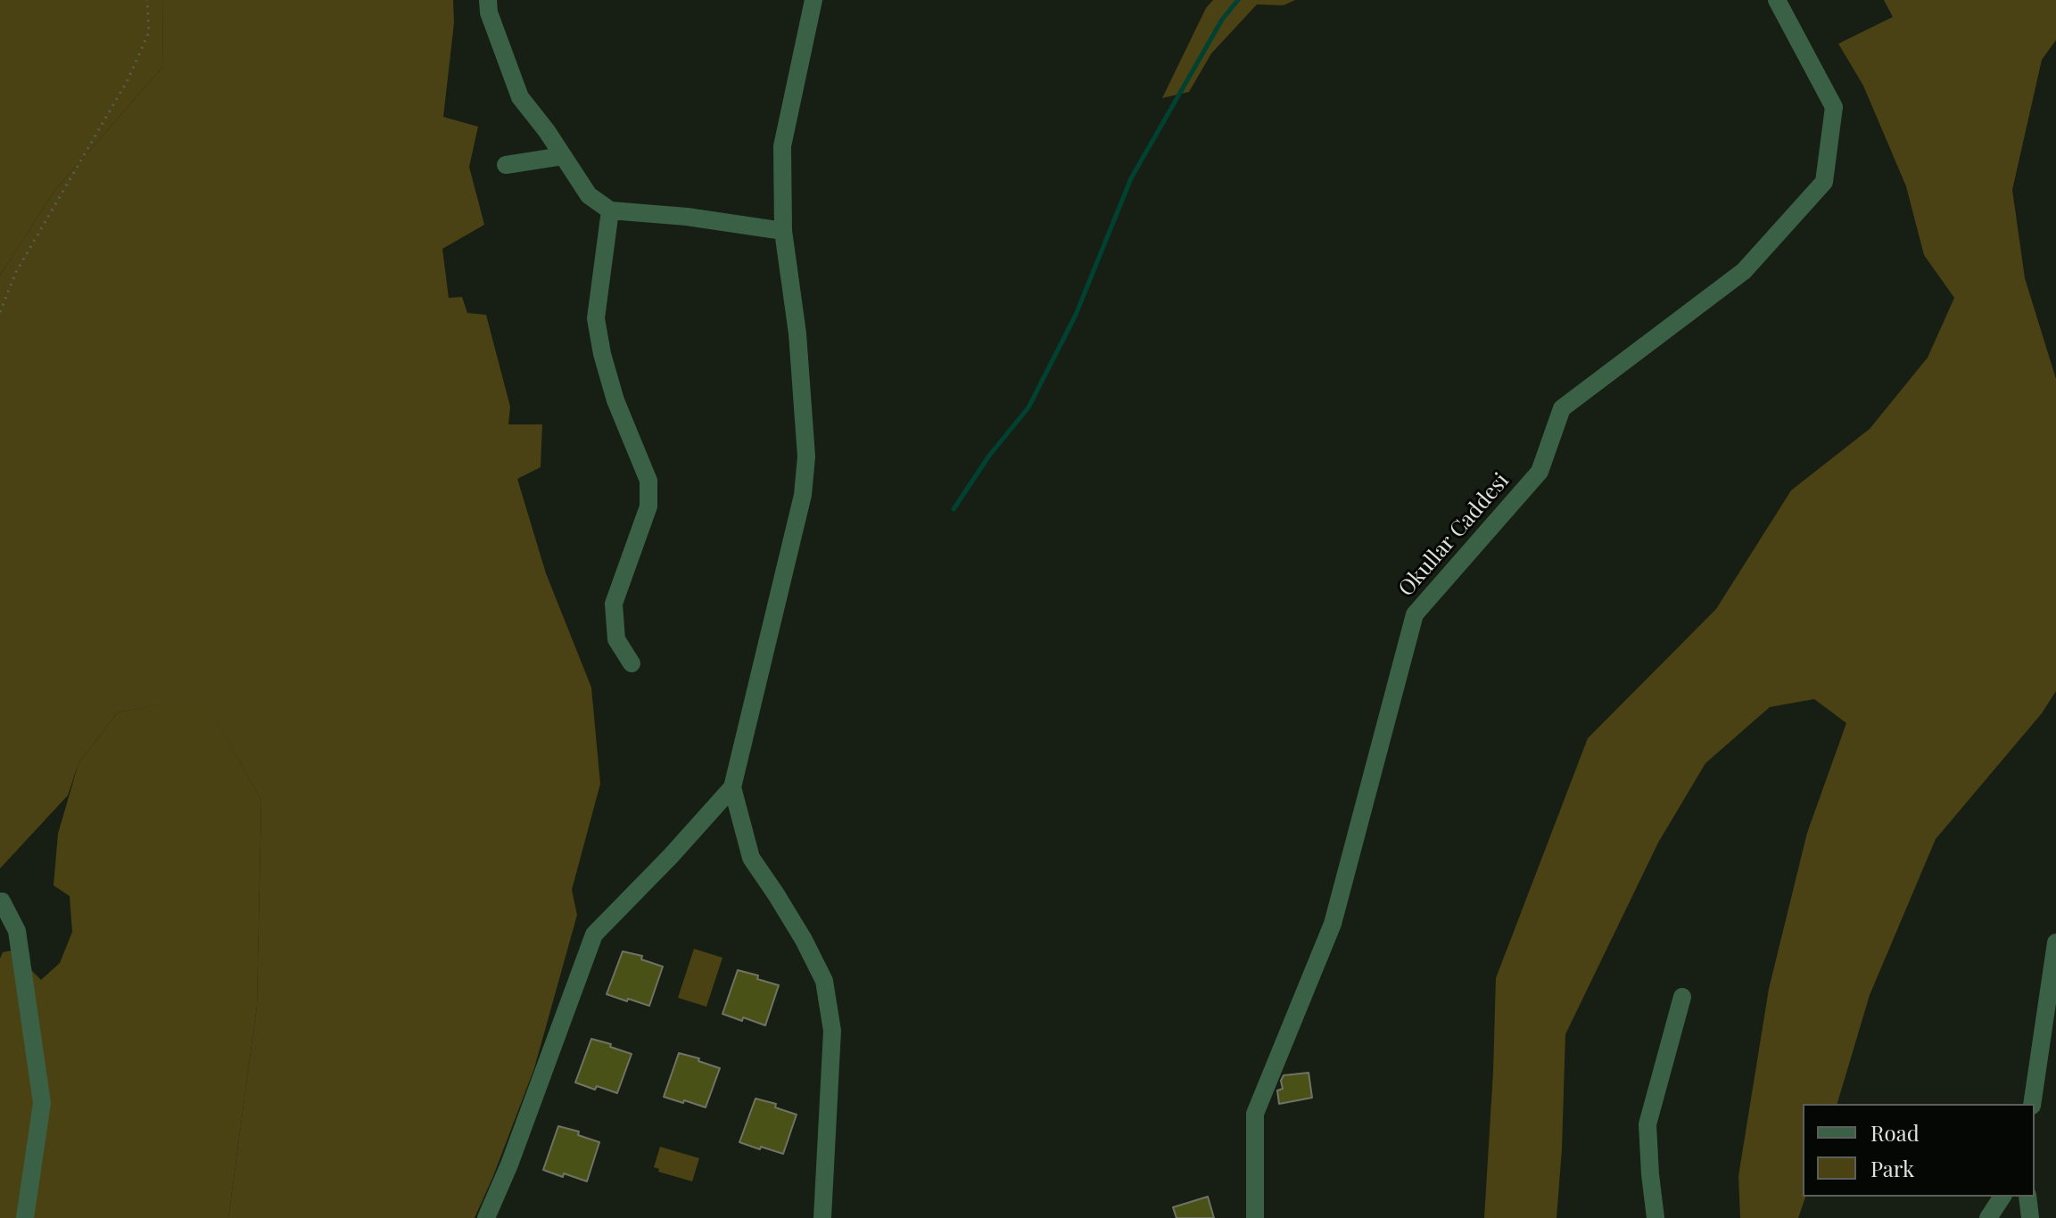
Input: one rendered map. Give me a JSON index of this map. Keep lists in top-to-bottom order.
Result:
{
  "streets": {
    "street": ["Okullar Caddesi"]
  },
  "legend": ["Road", "Park"]
}
